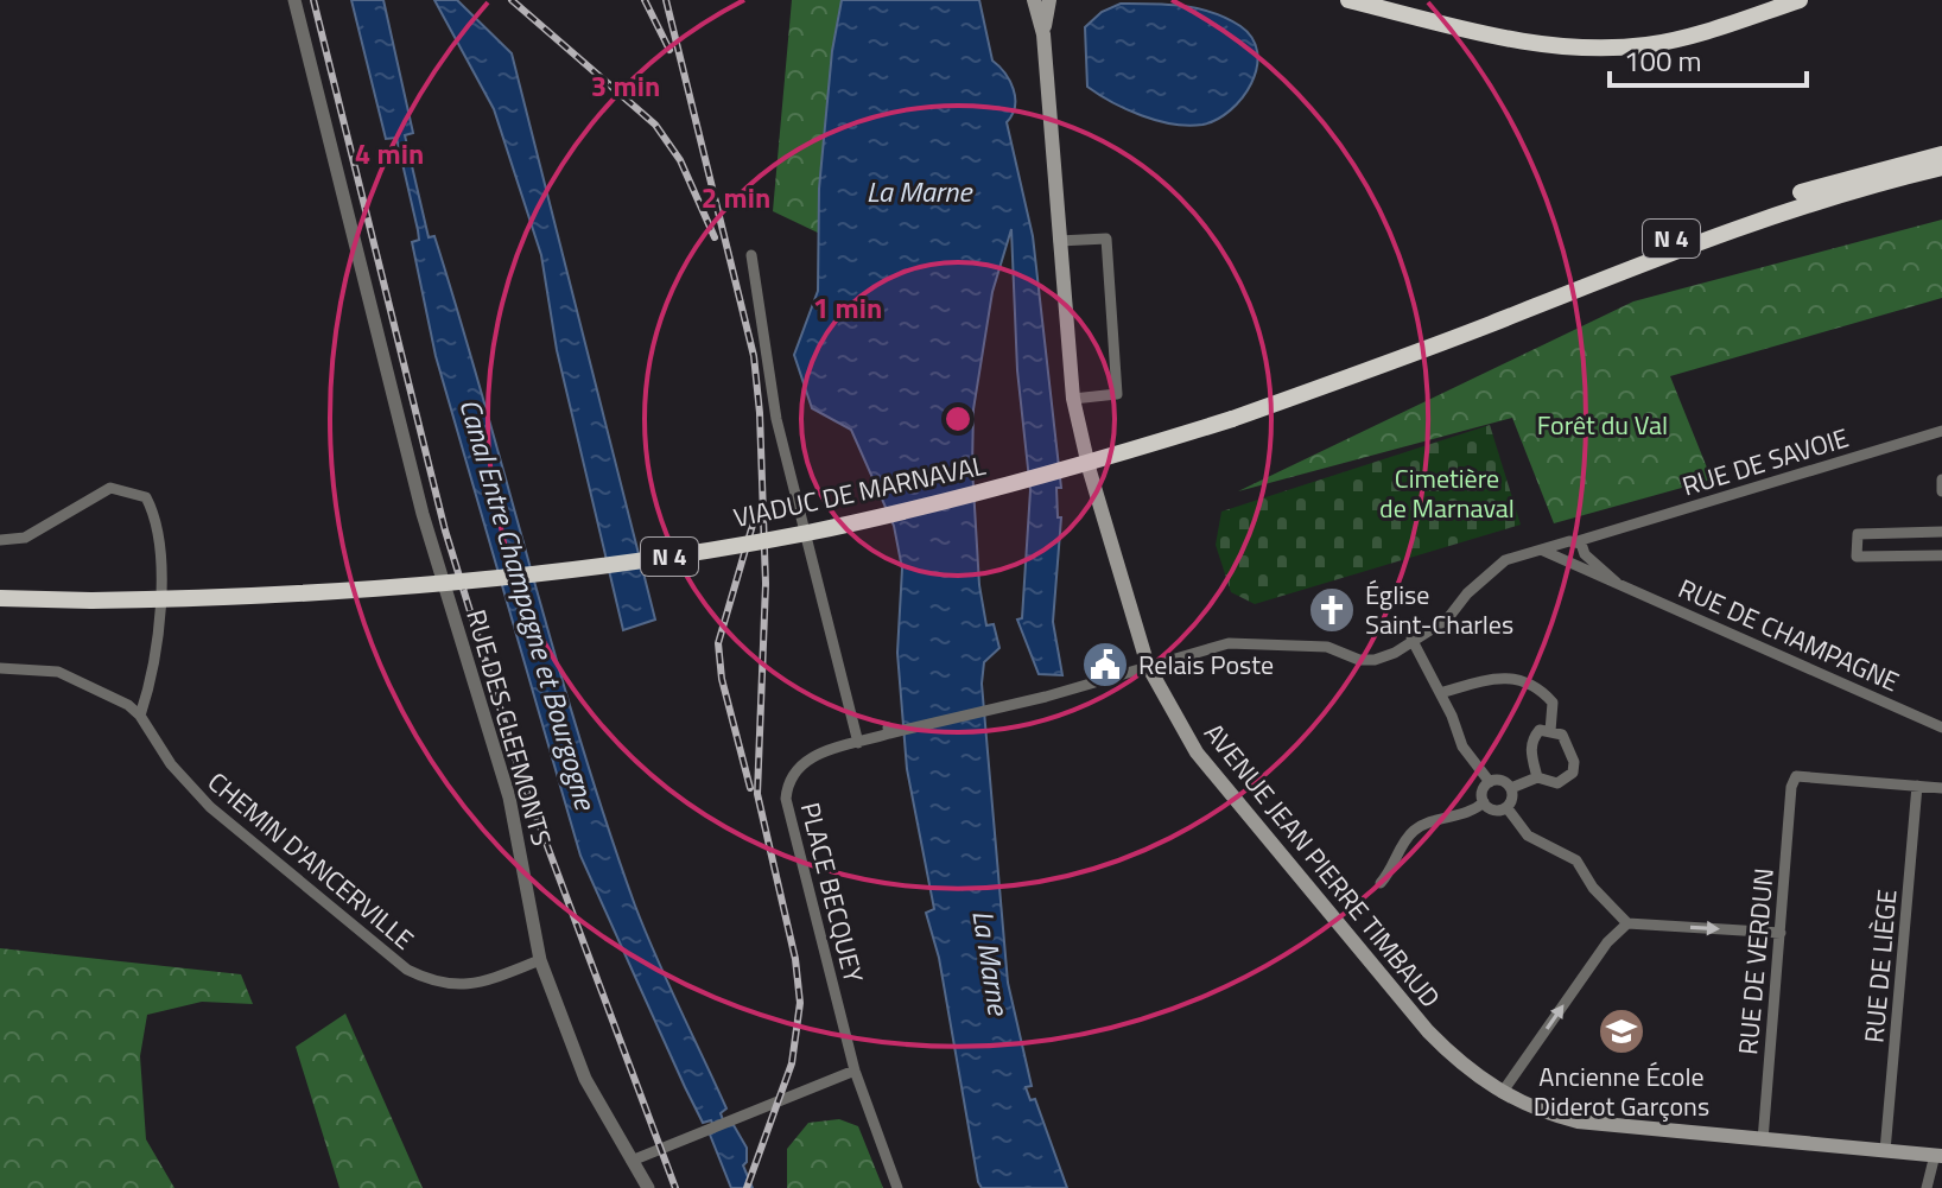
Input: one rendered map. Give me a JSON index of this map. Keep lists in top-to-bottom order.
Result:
{
  "streets": {
    "highway": ["N 4", "VIADUC DE MARNAVAL"],
    "main road": ["AVENUE JEAN PIERRE TIMBAUD"],
    "street": [
      "RUE DE SAVOIE",
      "RUE DE CHAMPAGNE",
      "RUE DES CLEFMONTS",
      "CHEMIN D'ANCERVILLE",
      "PLACE BECQUEY",
      "RUE DE VERDUN",
      "RUE DE LIÈGE"
    ]
  },
  "crossings": [
    ["N 4", "VIADUC DE MARNAVAL"],
    ["RUE DE SAVOIE", "RUE DE CHAMPAGNE"],
    ["RUE DE SAVOIE", "AVENUE JEAN PIERRE TIMBAUD"],
    ["RUE DE SAVOIE", "PLACE BECQUEY"],
    ["RUE DES CLEFMONTS", "CHEMIN D'ANCERVILLE"],
    ["AVENUE JEAN PIERRE TIMBAUD", "PLACE BECQUEY"],
    ["AVENUE JEAN PIERRE TIMBAUD", "RUE DE VERDUN"],
    ["AVENUE JEAN PIERRE TIMBAUD", "RUE DE LIÈGE"],
    ["RUE DE VERDUN", "RUE DE LIÈGE"]
  ],
  "water": ["La Marne", "Canal Entre Champagne et Bourgogne"],
  "parks": ["Forêt du Val", "Cimetière de Marnaval"],
  "places": {
    "church": ["Église Saint-Charles"],
    "public building": ["Relais Poste"],
    "school or university": ["Ancienne École Diderot Garçons"]
  },
  "scale_bar": "100 m",
  "rings": [
    "3 min",
    "4 min",
    "2 min",
    "1 min"
  ]
}
